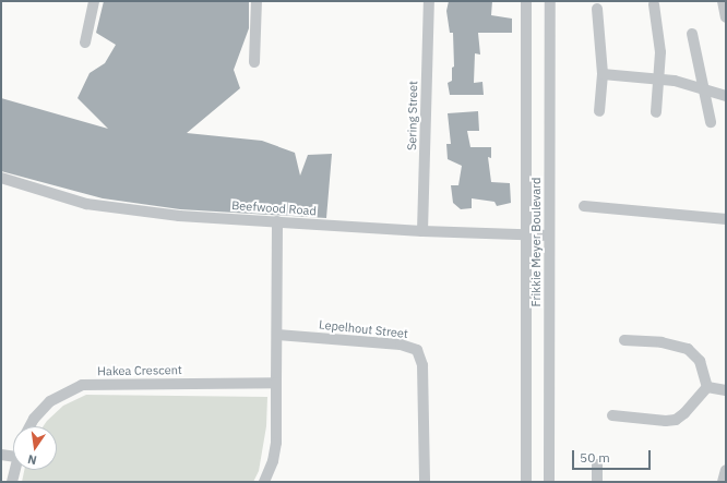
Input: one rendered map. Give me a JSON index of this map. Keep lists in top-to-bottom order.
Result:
{
  "streets": {
    "street": [
      "Sering Street",
      "Beefwood Road",
      "Frikkie Meyer Boulevard",
      "Lepelhout Street",
      "Hakea Crescent"
    ]
  },
  "crossings": [
    ["Sering Street", "Beefwood Road"],
    ["Beefwood Road", "Frikkie Meyer Boulevard"]
  ],
  "scale_bar": "50 m",
  "north": "bottom"
}
